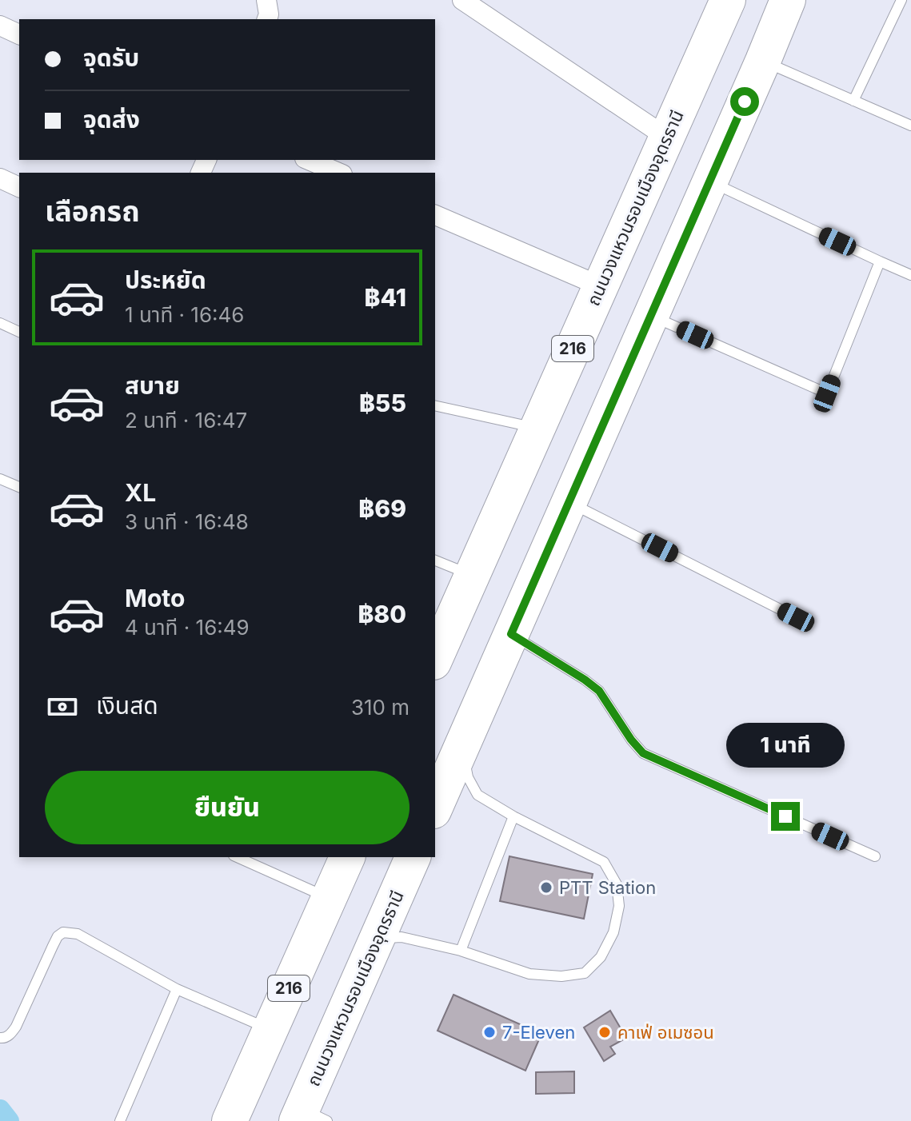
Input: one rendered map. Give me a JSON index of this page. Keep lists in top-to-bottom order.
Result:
{
  "streets": {
    "highway": ["ถนนวงแหวนรอบเมืองอุดรธานี", "216"]
  },
  "places": ["PTT Station", "7-Eleven", "คาเฟ่ อเมซอน"],
  "page": {
    "banner": ["จุดรับ", "จุดส่ง"],
    "heading": "เลือกรถ",
    "list": [
      {
        "name": "ประหยัด",
        "note": "1 นาที · 16:46",
        "value": "฿41"
      },
      {
        "name": "สบาย",
        "note": "2 นาที · 16:47",
        "value": "฿55"
      },
      {
        "name": "XL",
        "note": "3 นาที · 16:48",
        "value": "฿69"
      },
      {
        "name": "Moto",
        "note": "4 นาที · 16:49",
        "value": "฿80"
      }
    ],
    "pay": ["เงินสด", "310 m"],
    "bubble": "1 นาที",
    "buttons": "ยืนยัน"
  }
}
